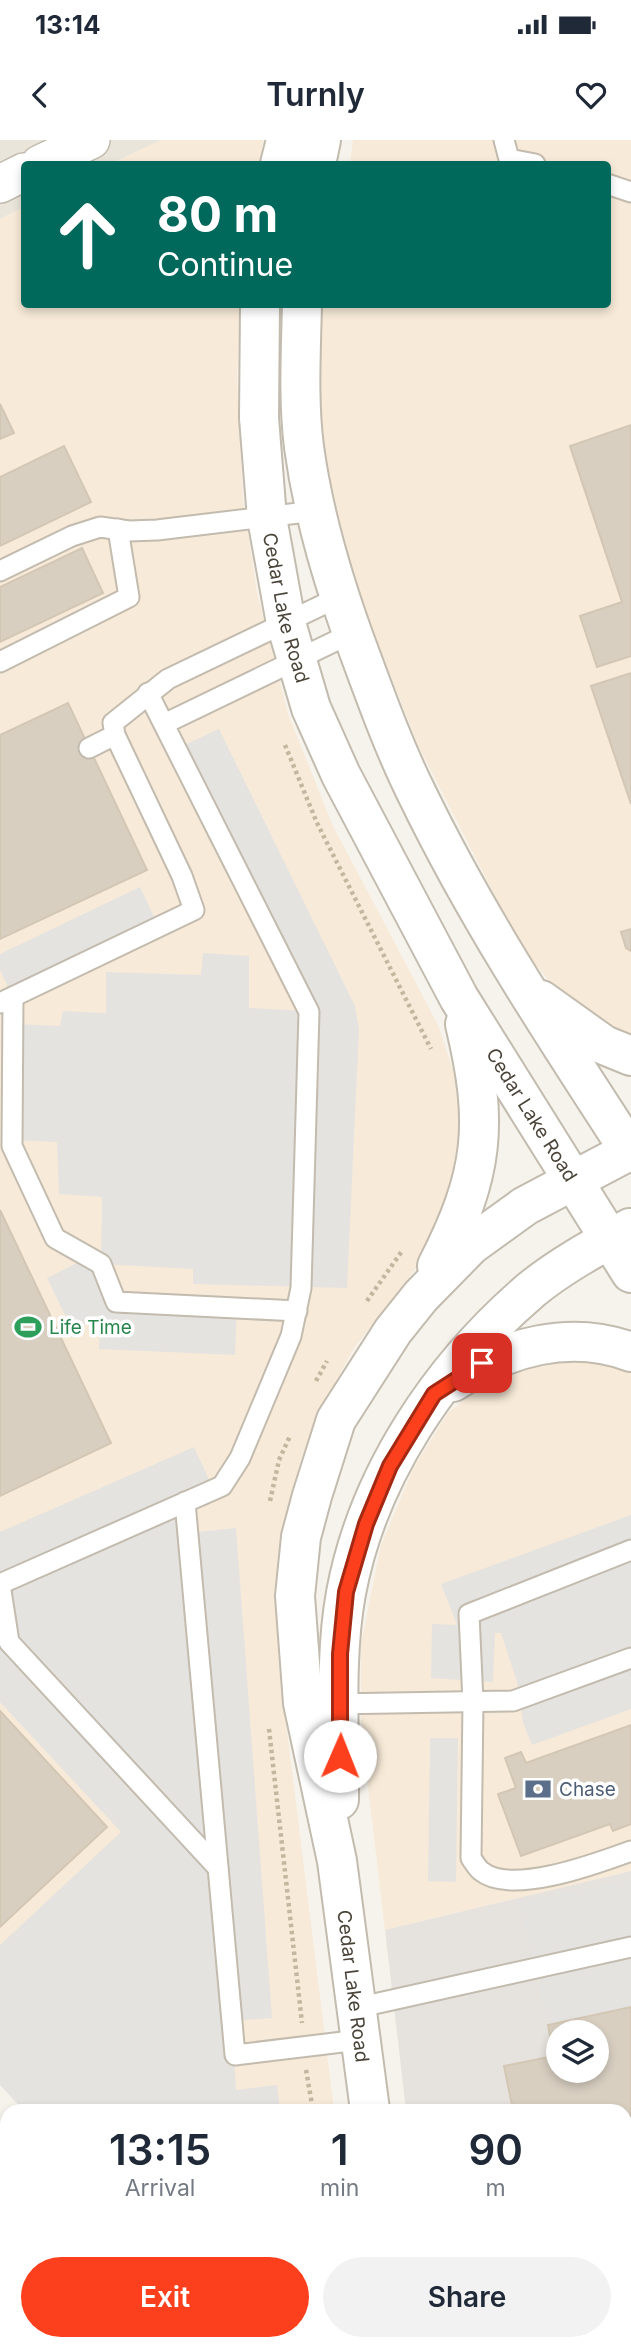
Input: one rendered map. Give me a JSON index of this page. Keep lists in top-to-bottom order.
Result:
{
  "streets": {
    "street": ["Cedar Lake Road"]
  },
  "places": {
    "sports": ["Life Time"],
    "bank": ["Chase"]
  },
  "page": {
    "status": "13:14",
    "header": "Turnly",
    "turn": ["80 m", "Continue"],
    "eta": [
      "13:15",
      "Arrival",
      "1",
      "min",
      "90",
      "m"
    ],
    "buttons": ["Exit", "Share"]
  }
}
